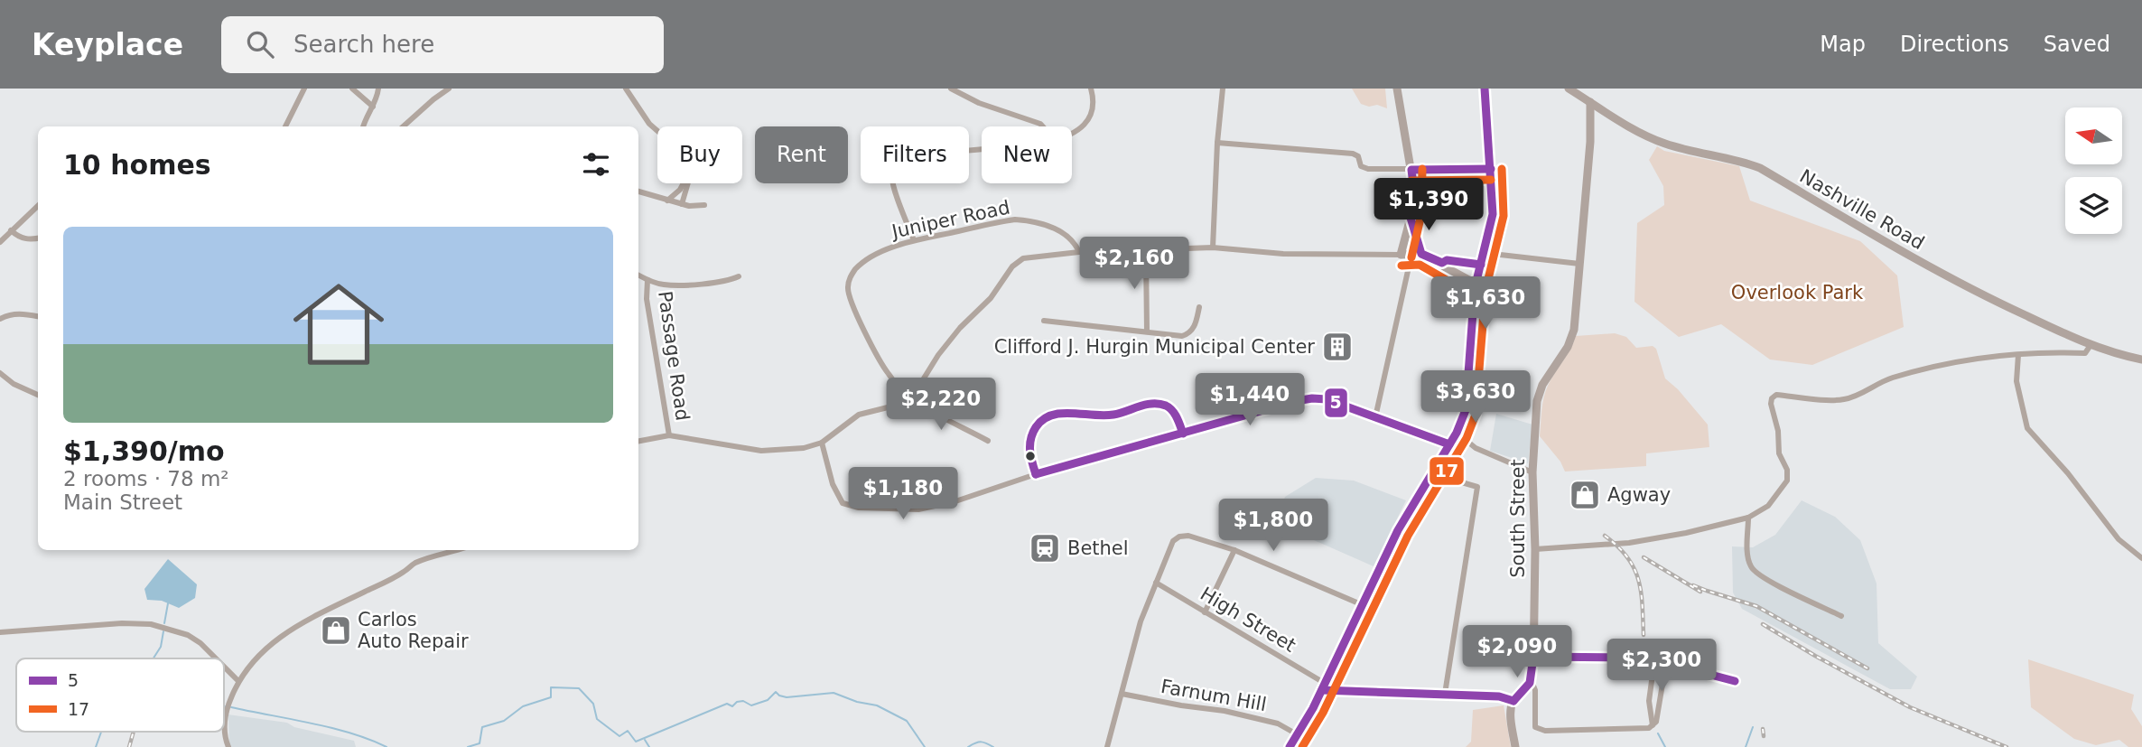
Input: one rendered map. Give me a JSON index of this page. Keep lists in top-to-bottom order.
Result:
{
  "streets": {
    "street": [
      "Nashville Road",
      "Juniper Road",
      "Passage Road",
      "South Street",
      "High Street",
      "Farnum Hill"
    ]
  },
  "crossings": [
    ["Nashville Road", "South Street"]
  ],
  "parks": ["Overlook Park"],
  "places": {
    "building": ["Clifford J. Hurgin Municipal Center"],
    "shop": ["Agway", "Carlos Auto Repair"],
    "station": ["Bethel"]
  },
  "lines": ["transit line 5", "transit line 17"],
  "legend": ["5", "17"],
  "north": "left",
  "page": {
    "header": "Keyplace",
    "search": "Search here",
    "nav": ["Map", "Directions", "Saved"],
    "chip": [
      "Buy",
      "Rent",
      "Filters",
      "New"
    ],
    "heading": "10 homes",
    "price": [
      "$1,390",
      "$2,160",
      "$1,630",
      "$3,630",
      "$1,440",
      "$2,220",
      "$1,180",
      "$1,800",
      "$2,090",
      "$2,300"
    ],
    "list": [
      {
        "name": "$1,390/mo",
        "note": "2 rooms · 78 m² · Main Street"
      }
    ]
  }
}
